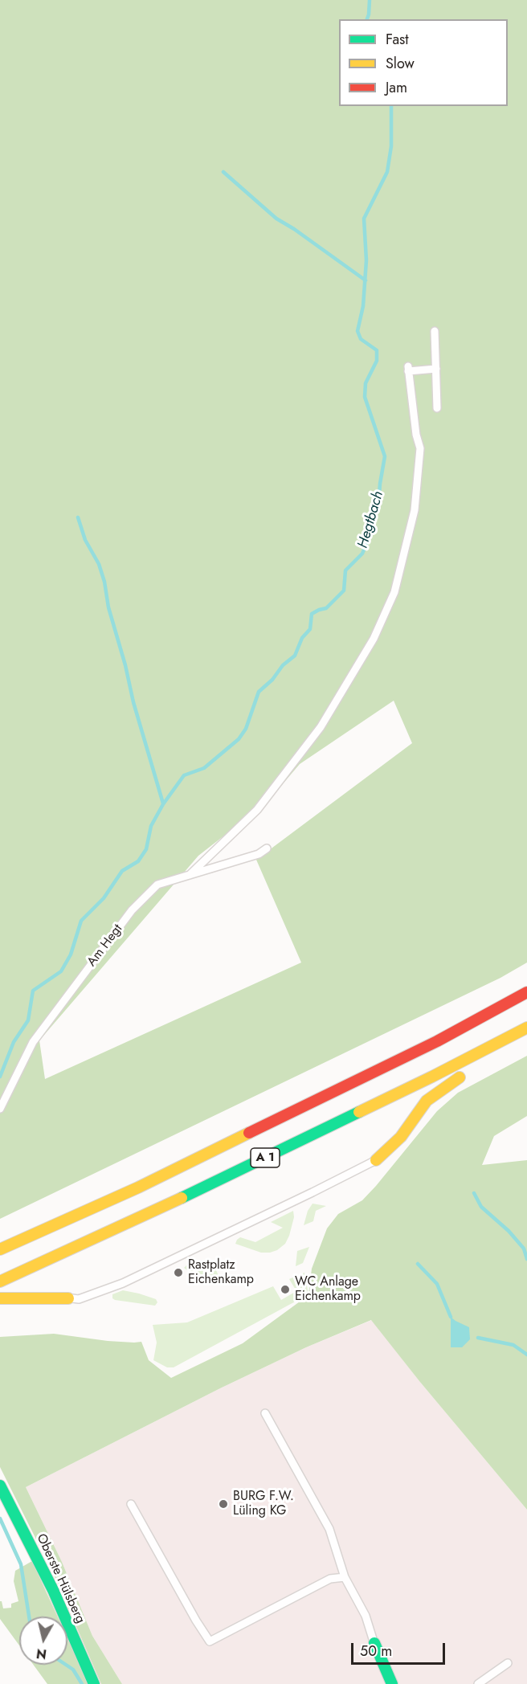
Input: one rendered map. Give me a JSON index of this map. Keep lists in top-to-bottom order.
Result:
{
  "streets": {
    "main road": ["A 1", "Oberste Hülsberg"],
    "lane": ["Am Hegt"]
  },
  "water": ["Hegtbach"],
  "places": ["Rastplatz Eichenkamp", "WC Anlage Eichenkamp", "BURG F.W. Lüling KG"],
  "legend": ["Fast", "Slow", "Jam"],
  "scale_bar": "50 m",
  "north": "bottom"
}
